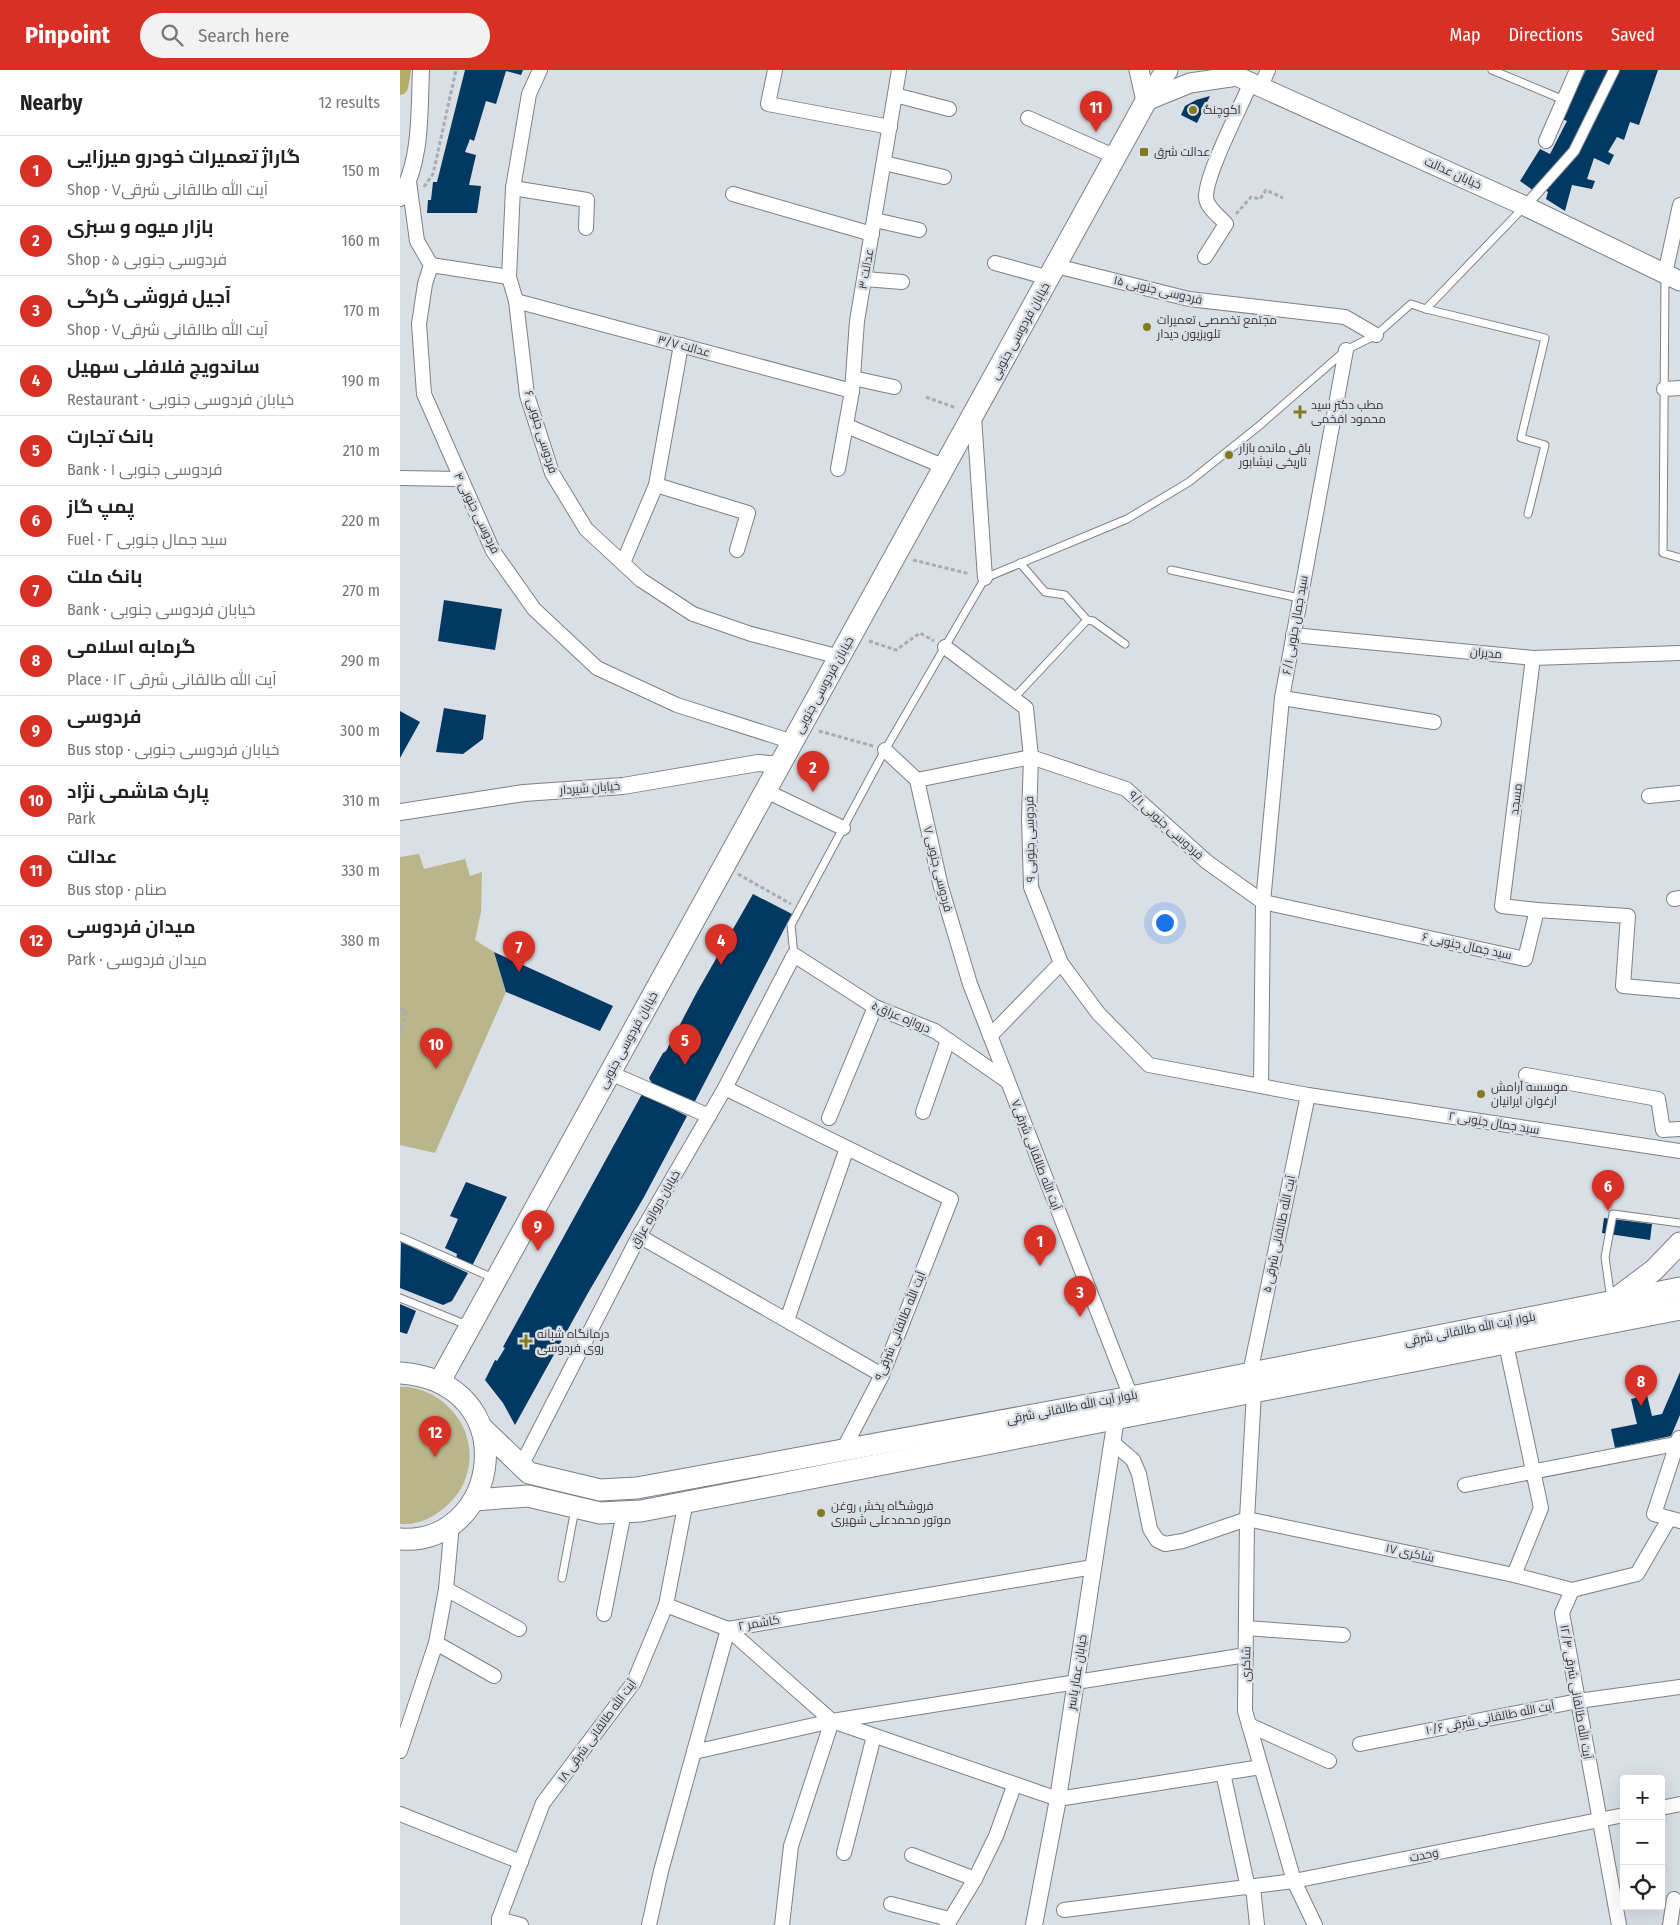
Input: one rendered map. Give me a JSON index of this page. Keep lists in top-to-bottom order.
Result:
{
  "streets": {
    "main road": ["خیابان عدالت", "خیابان فردوسی جنوبی", "بلوار آیت الله طالقانی شرقی"],
    "street": [
      "عدالت ۳",
      "فردوسی جنوبی ۱۵",
      "عدالت ۳/۷",
      "فردوسی جنوبی ۶",
      "فردوسی جنوبی ۴",
      "سید جمال جنوبی ۶/۱",
      "مدیران",
      "خیابان شیردار",
      "مسجد",
      "فردوسی جنوبی ۹/۱",
      "فردوسی جنوبی ۹",
      "فردوسی جنوبی ۷",
      "سید جمال جنوبی ۶",
      "دروازه عراق۵",
      "سید جمال جنوبی ۲",
      "آیت الله طالقانی شرقی۷",
      "خیابان دروازه عراق",
      "آیت الله طالقانی شرقی ۵",
      "آیت الله طالقانی شرقی۹",
      "شاکری ۱۷",
      "کاشمر ۲",
      "شاکری",
      "خیابان عمار یاسر",
      "آیت الله طالقانی شرقی ۱۲/۴",
      "آیت الله طالقانی شرقی ۱۰/۶",
      "آیت الله طالقانی شرقی ۱۸",
      "وحدت"
    ]
  },
  "crossings": [
    ["عدالت ۳", "عدالت ۳/۷"],
    ["فردوسی جنوبی ۱۵", "خیابان فردوسی جنوبی"],
    ["خیابان فردوسی جنوبی", "فردوسی جنوبی ۶"],
    ["خیابان فردوسی جنوبی", "فردوسی جنوبی ۴"],
    ["خیابان فردوسی جنوبی", "خیابان شیردار"],
    ["عدالت ۳/۷", "فردوسی جنوبی ۶"],
    ["سید جمال جنوبی ۶/۱", "مدیران"],
    ["سید جمال جنوبی ۶/۱", "فردوسی جنوبی ۹/۱"],
    ["سید جمال جنوبی ۶/۱", "فردوسی جنوبی ۹"],
    ["سید جمال جنوبی ۶/۱", "سید جمال جنوبی ۶"],
    ["مدیران", "مسجد"],
    ["مسجد", "سید جمال جنوبی ۶"],
    ["فردوسی جنوبی ۹/۱", "فردوسی جنوبی ۹"],
    ["فردوسی جنوبی ۹/۱", "سید جمال جنوبی ۶"],
    ["فردوسی جنوبی ۹", "سید جمال جنوبی ۲"],
    ["فردوسی جنوبی ۹", "آیت الله طالقانی شرقی ۵"],
    ["فردوسی جنوبی ۷", "دروازه عراق۵"],
    ["فردوسی جنوبی ۷", "آیت الله طالقانی شرقی۷"],
    ["دروازه عراق۵", "آیت الله طالقانی شرقی۷"],
    ["دروازه عراق۵", "خیابان دروازه عراق"],
    ["سید جمال جنوبی ۲", "آیت الله طالقانی شرقی ۵"],
    ["آیت الله طالقانی شرقی۷", "بلوار آیت الله طالقانی شرقی"],
    ["خیابان دروازه عراق", "بلوار آیت الله طالقانی شرقی"],
    ["آیت الله طالقانی شرقی ۵", "بلوار آیت الله طالقانی شرقی"],
    ["آیت الله طالقانی شرقی ۵", "شاکری"],
    ["آیت الله طالقانی شرقی۹", "بلوار آیت الله طالقانی شرقی"],
    ["بلوار آیت الله طالقانی شرقی", "شاکری"],
    ["بلوار آیت الله طالقانی شرقی", "خیابان عمار یاسر"],
    ["بلوار آیت الله طالقانی شرقی", "آیت الله طالقانی شرقی ۱۸"],
    ["شاکری ۱۷", "شاکری"],
    ["شاکری ۱۷", "آیت الله طالقانی شرقی ۱۲/۴"],
    ["کاشمر ۲", "خیابان عمار یاسر"],
    ["شاکری", "وحدت"],
    ["آیت الله طالقانی شرقی ۱۲/۴", "آیت الله طالقانی شرقی ۱۰/۶"],
    ["آیت الله طالقانی شرقی ۱۲/۴", "وحدت"]
  ],
  "places": {
    "other": [
      "اکوچنگ",
      "مجتمع تخصصی تعمیرات تلویزیون دیدار",
      "باقی مانده بازار تاریخی نیشابور",
      "موسسه آرامش ارغوان ایرانیان",
      "فروشگاه پخش روغن موتور محمدعلی شهیری"
    ],
    "transit": ["عدالت شرق"],
    "health": ["مطب دکتر سید محمود افخمی", "درمانگاه شبانه روی فردوسی"]
  },
  "page": {
    "header": "Pinpoint",
    "search": "Search here",
    "nav": ["Map", "Directions", "Saved"],
    "heading": ["Nearby", "12 results"],
    "pins": [
      "11",
      "2",
      "4",
      "7",
      "5",
      "10",
      "6",
      "9",
      "1",
      "3",
      "8",
      "12"
    ],
    "list": [
      {
        "mark": "1",
        "name": "گاراژ تعمیرات خودرو میرزایی",
        "note": "Shop · آیت الله طالقانی شرقی۷",
        "value": "150 m"
      },
      {
        "mark": "2",
        "name": "بازار میوه و سبزی",
        "note": "Shop · فردوسی جنوبی ۵",
        "value": "160 m"
      },
      {
        "mark": "3",
        "name": "آجیل فروشی گرگی",
        "note": "Shop · آیت الله طالقانی شرقی۷",
        "value": "170 m"
      },
      {
        "mark": "4",
        "name": "ساندویچ فلافلی سهیل",
        "note": "Restaurant · خیابان فردوسی جنوبی",
        "value": "190 m"
      },
      {
        "mark": "5",
        "name": "بانک تجارت",
        "note": "Bank · فردوسی جنوبی ۱",
        "value": "210 m"
      },
      {
        "mark": "6",
        "name": "پمپ گاز",
        "note": "Fuel · سید جمال جنوبی ۲",
        "value": "220 m"
      },
      {
        "mark": "7",
        "name": "بانک ملت",
        "note": "Bank · خیابان فردوسی جنوبی",
        "value": "270 m"
      },
      {
        "mark": "8",
        "name": "گرمابه اسلامی",
        "note": "Place · آیت الله طالقانی شرقی ۱۲",
        "value": "290 m"
      },
      {
        "mark": "9",
        "name": "فردوسی",
        "note": "Bus stop · خیابان فردوسی جنوبی",
        "value": "300 m"
      },
      {
        "mark": "10",
        "name": "پارک هاشمی نژاد",
        "note": "Park",
        "value": "310 m"
      },
      {
        "mark": "11",
        "name": "عدالت",
        "note": "Bus stop · صنام",
        "value": "330 m"
      },
      {
        "mark": "12",
        "name": "میدان فردوسی",
        "note": "Park · میدان فردوسی",
        "value": "380 m"
      }
    ],
    "map_buttons": ["+", "−"]
  }
}
